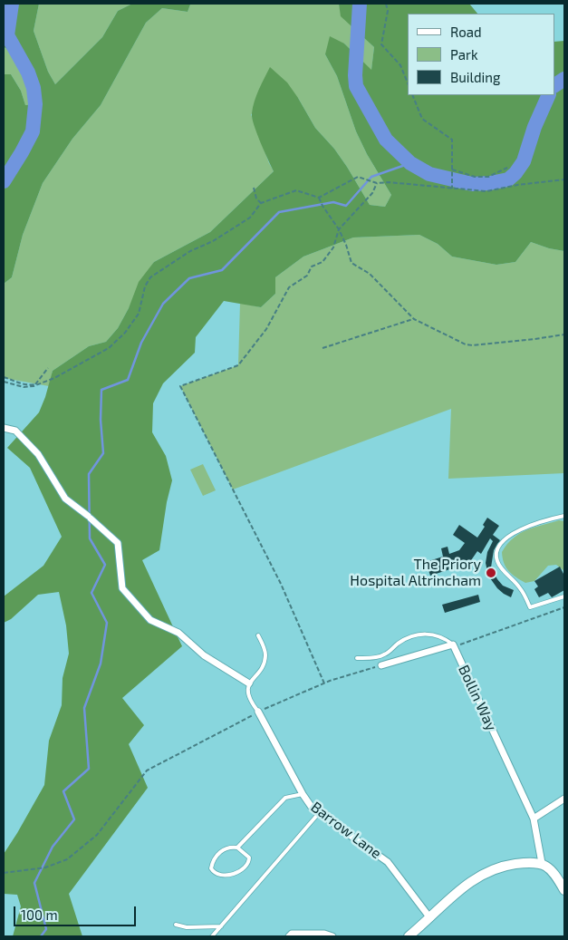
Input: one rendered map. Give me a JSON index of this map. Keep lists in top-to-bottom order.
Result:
{
  "streets": {
    "street": ["Bollin Way", "Barrow Lane"]
  },
  "places": ["The Priory Hospital Altrincham"],
  "legend": ["Road", "Park", "Building"],
  "scale_bar": "100 m"
}
